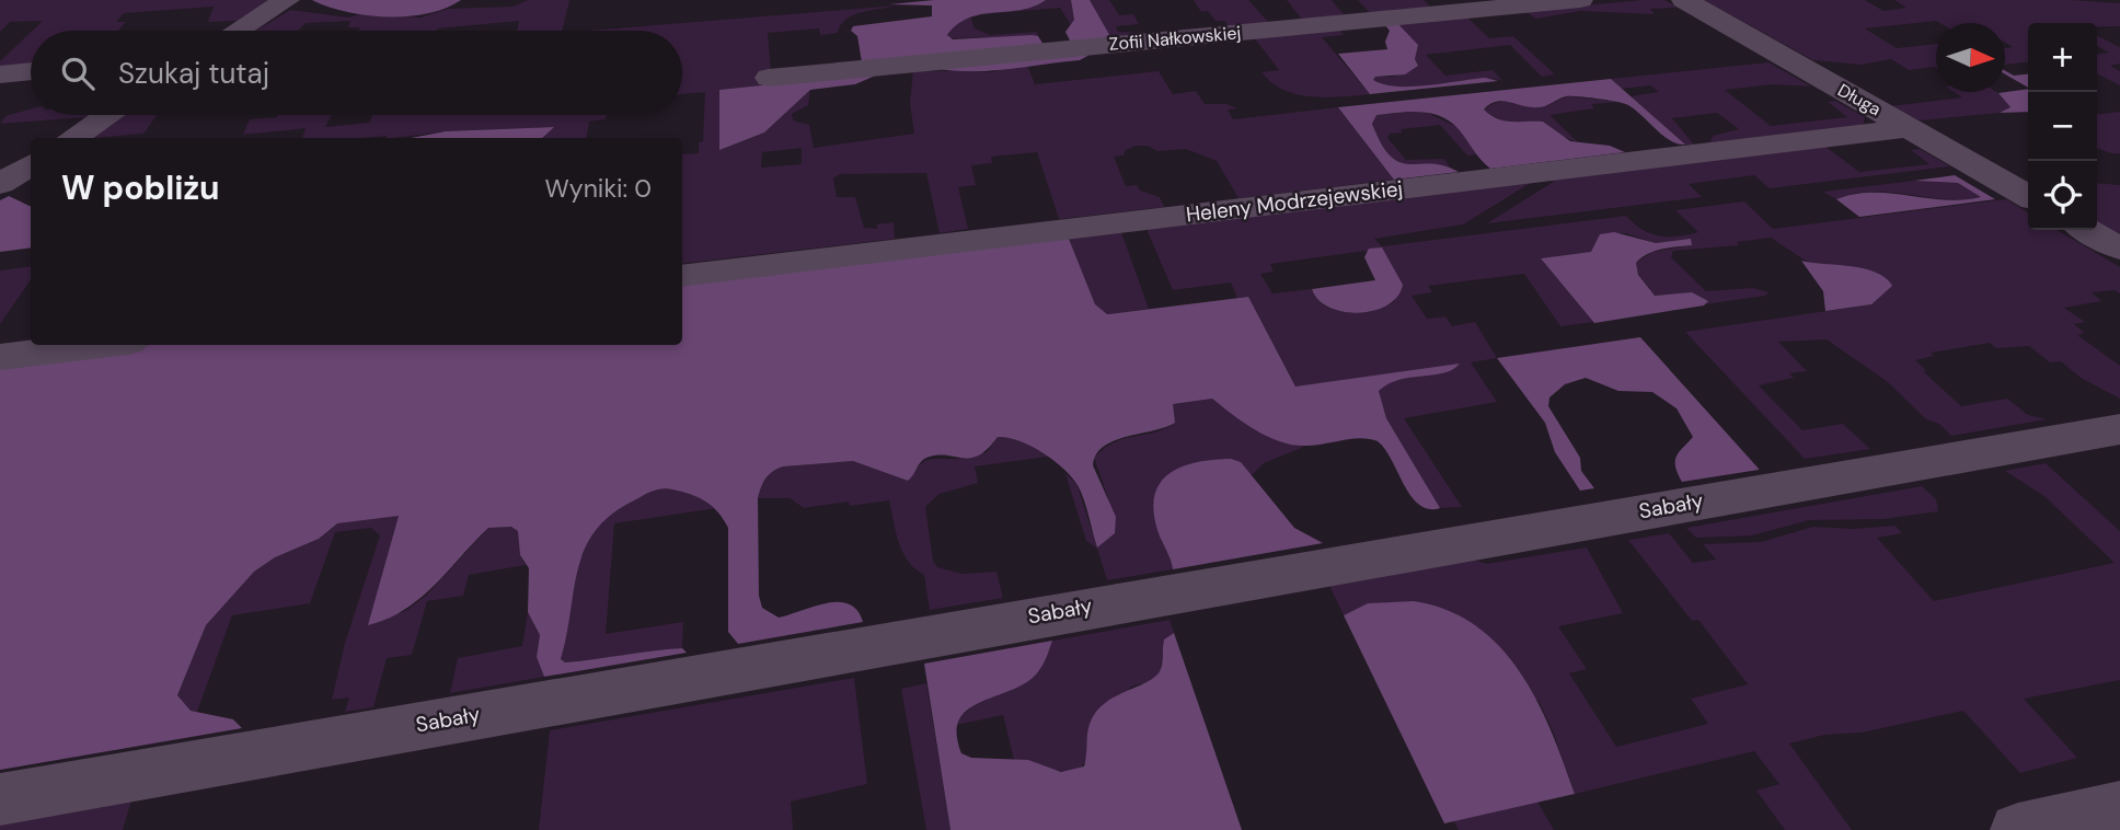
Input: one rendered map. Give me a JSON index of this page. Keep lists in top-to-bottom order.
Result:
{
  "streets": {
    "street": [
      "Zofii Nałkowskiej",
      "Długa",
      "Heleny Modrzejewskiej",
      "Sabały"
    ]
  },
  "crossings": [
    ["Długa", "Heleny Modrzejewskiej"]
  ],
  "north": "right",
  "page": {
    "map_buttons": ["+", "−"],
    "search": "Szukaj tutaj",
    "heading": ["W pobliżu", "Wyniki: 0"]
  }
}
